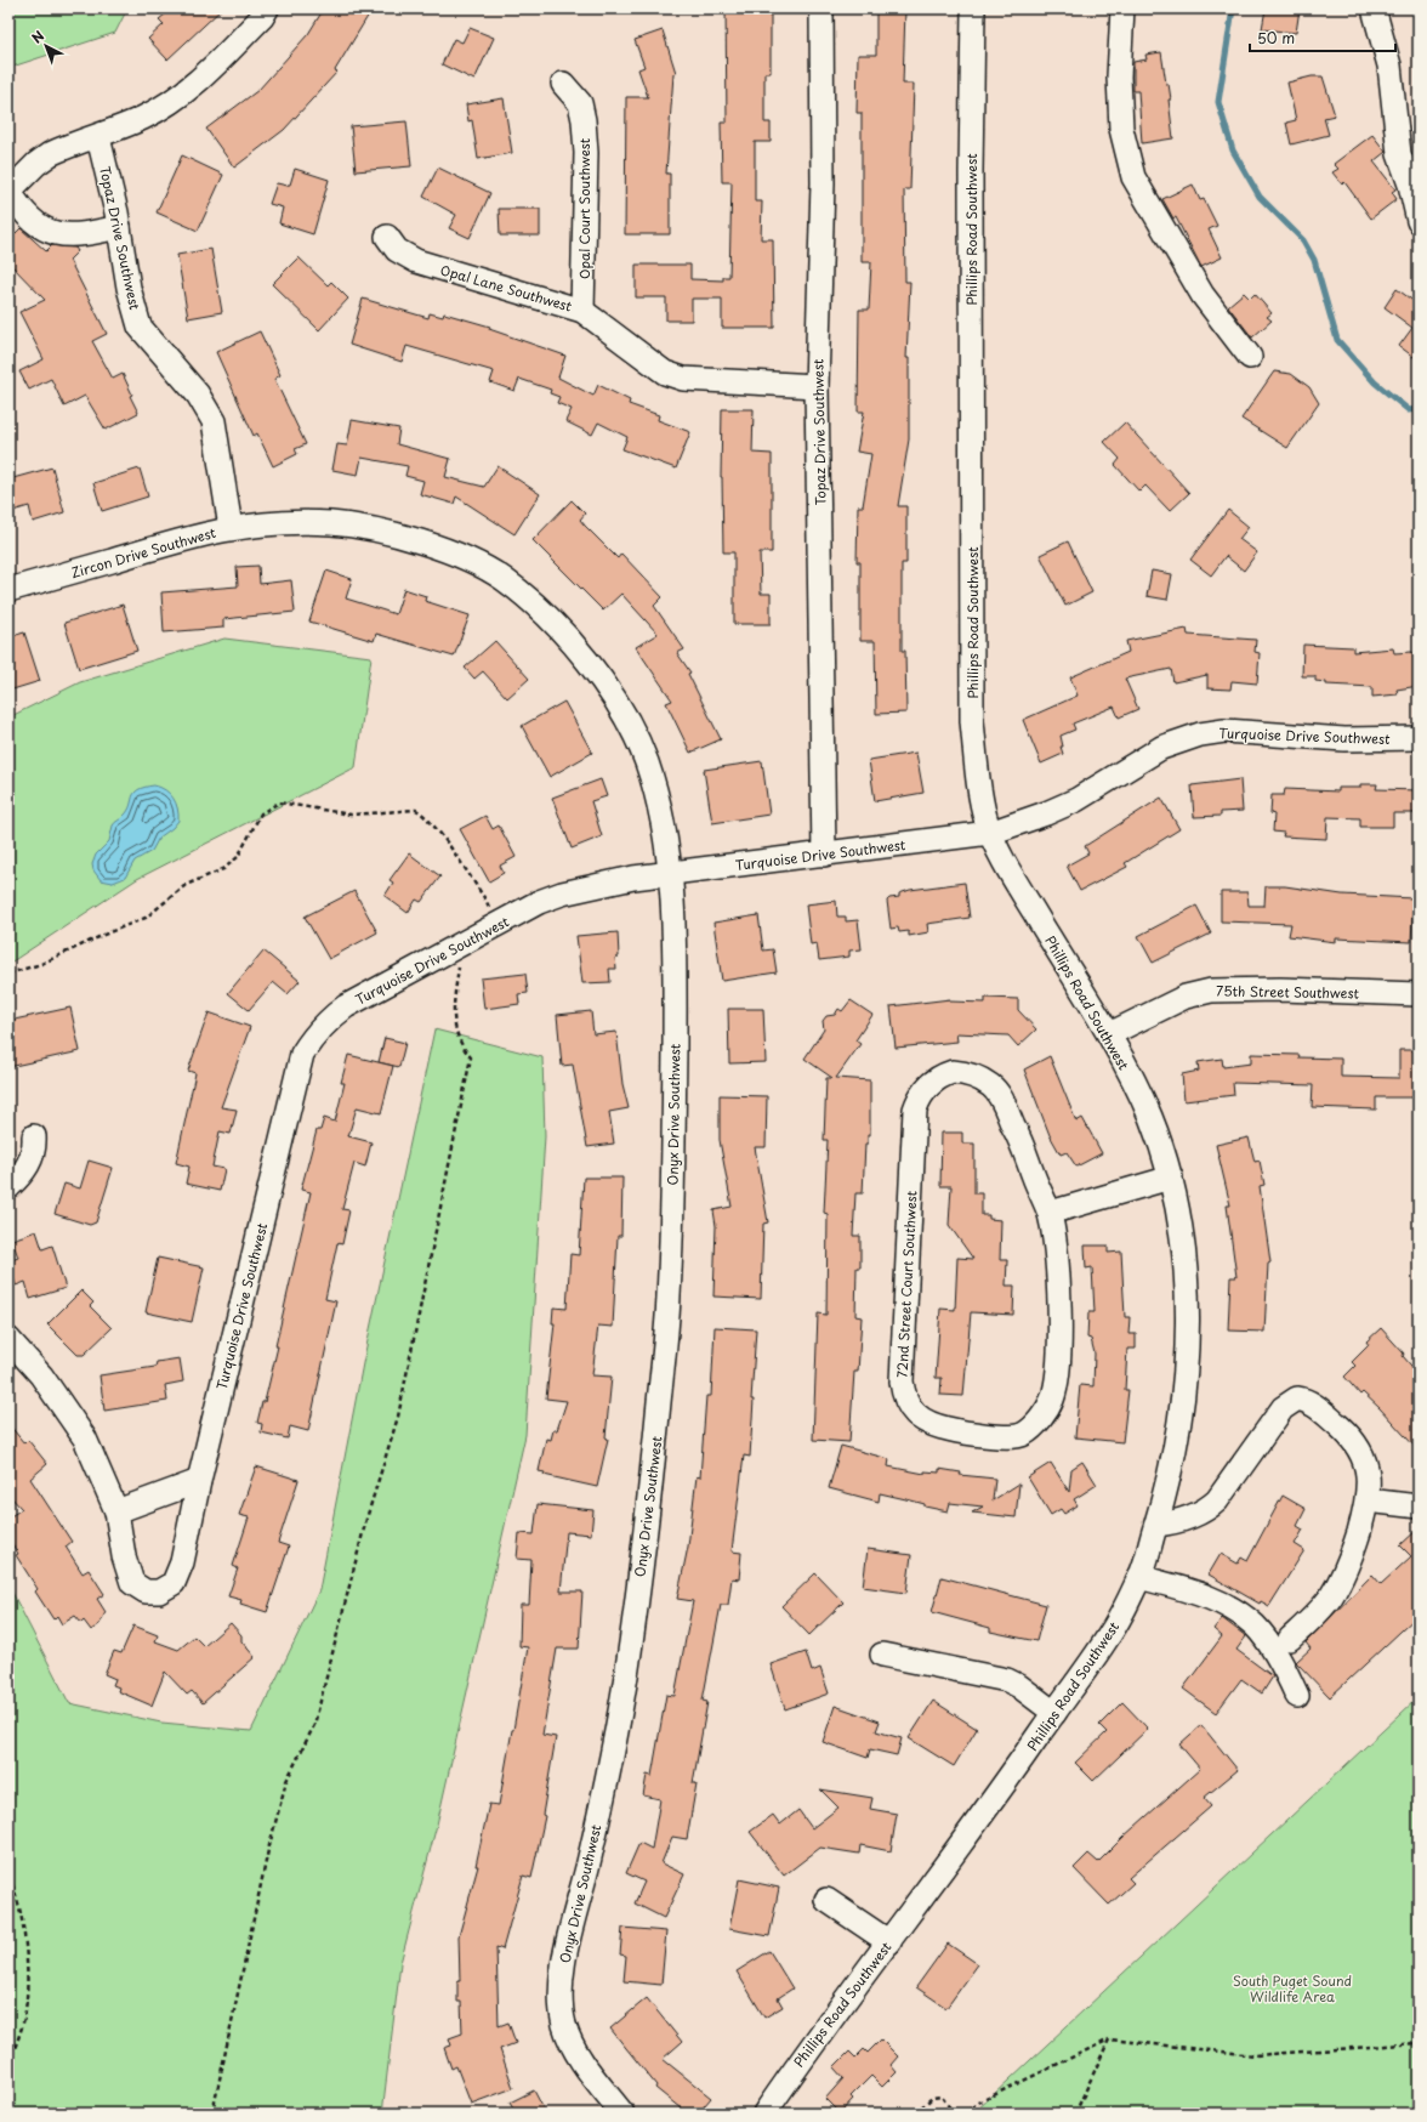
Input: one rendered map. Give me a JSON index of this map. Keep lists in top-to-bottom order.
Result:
{
  "streets": {
    "street": [
      "Opal Court Southwest",
      "Phillips Road Southwest",
      "Topaz Drive Southwest",
      "Opal Lane Southwest",
      "Zircon Drive Southwest",
      "Turquoise Drive Southwest",
      "75th Street Southwest",
      "Onyx Drive Southwest",
      "72nd Street Court Southwest"
    ]
  },
  "crossings": [
    ["Opal Court Southwest", "Opal Lane Southwest"],
    ["Phillips Road Southwest", "Turquoise Drive Southwest"],
    ["Phillips Road Southwest", "75th Street Southwest"],
    ["Topaz Drive Southwest", "Opal Lane Southwest"],
    ["Topaz Drive Southwest", "Zircon Drive Southwest"],
    ["Topaz Drive Southwest", "Turquoise Drive Southwest"],
    ["Zircon Drive Southwest", "Turquoise Drive Southwest"],
    ["Zircon Drive Southwest", "Onyx Drive Southwest"],
    ["Turquoise Drive Southwest", "Onyx Drive Southwest"]
  ],
  "parks": ["South Puget Sound Wildlife Area"],
  "scale_bar": "50 m",
  "north": "top left"
}
